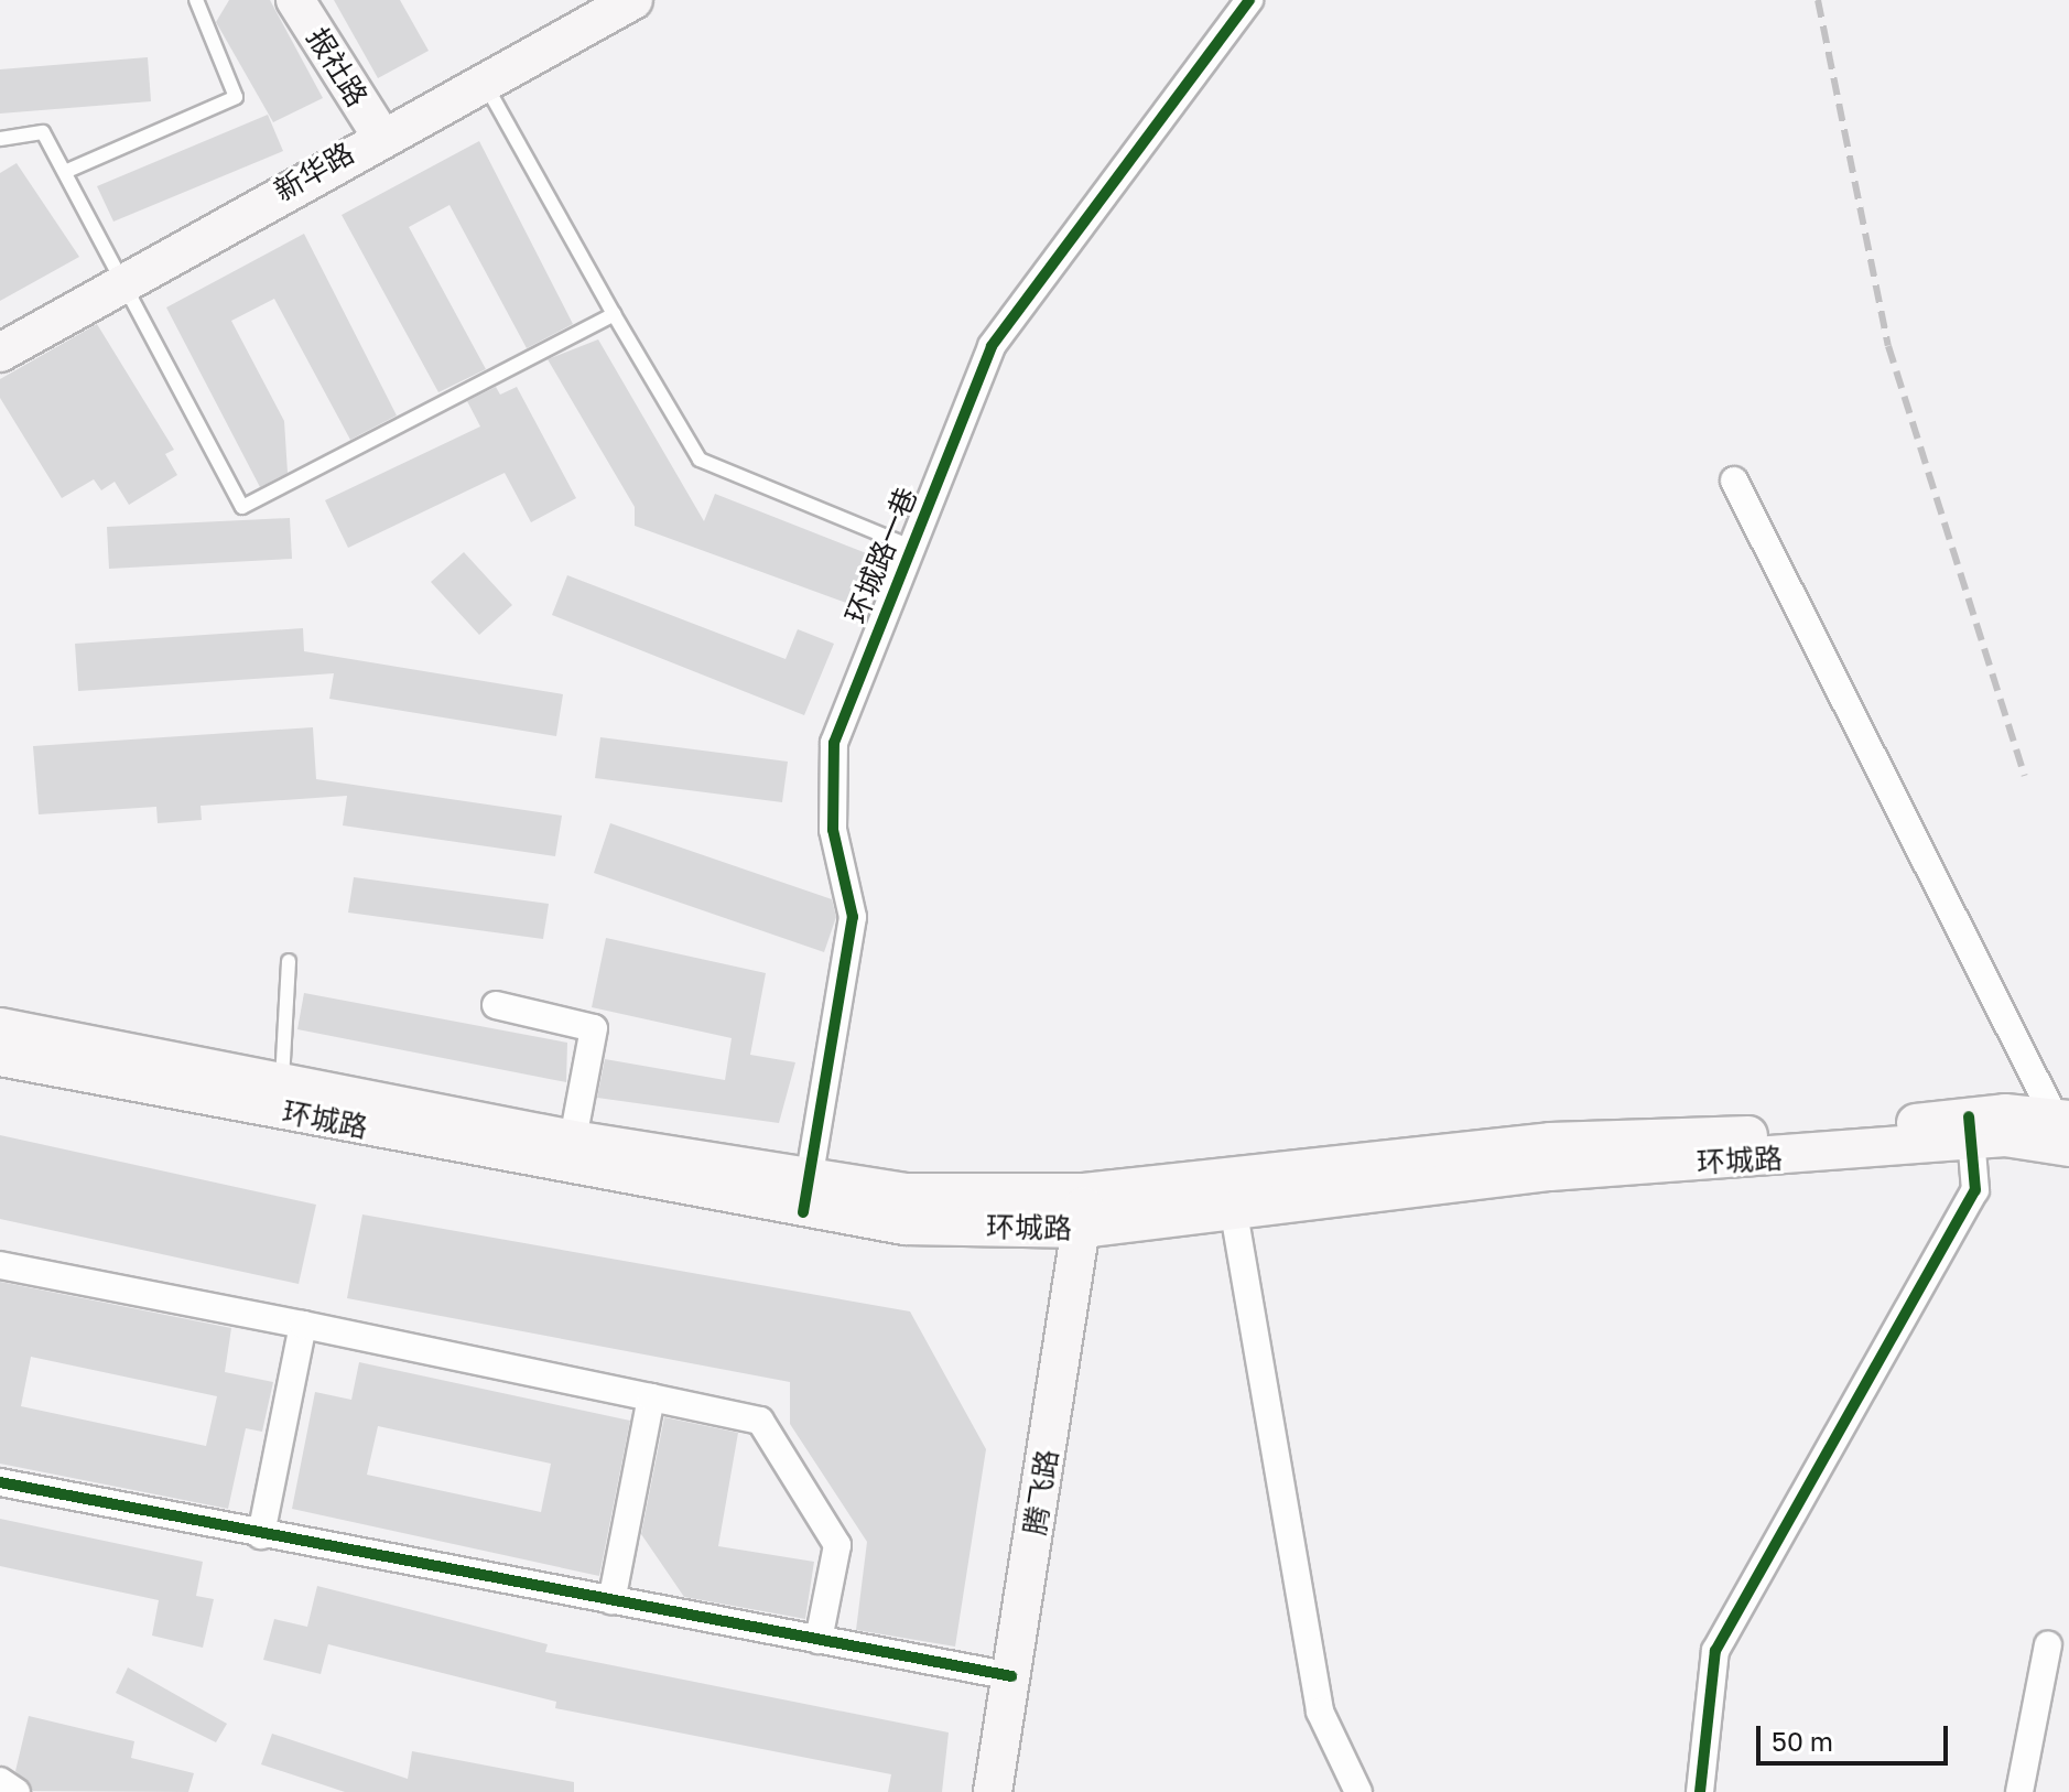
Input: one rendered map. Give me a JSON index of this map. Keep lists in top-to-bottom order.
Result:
{
  "streets": {
    "main road": [
      "报社路",
      "新华路",
      "环城路",
      "腾飞路"
    ],
    "street": ["环城路一巷"]
  },
  "crossings": [
    ["报社路", "新华路"],
    ["环城路一巷", "环城路"],
    ["环城路", "腾飞路"]
  ],
  "scale_bar": "50 m"
}
